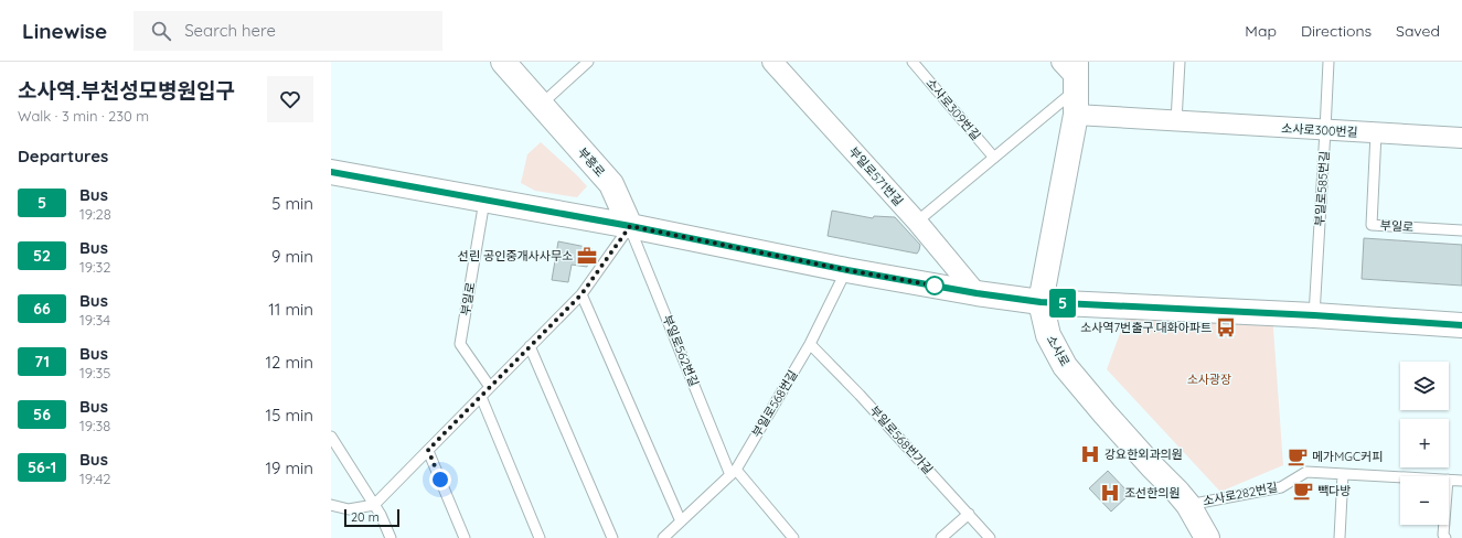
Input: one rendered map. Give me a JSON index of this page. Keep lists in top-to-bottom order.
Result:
{
  "streets": {
    "street": [
      "소사로300번길",
      "부흥로",
      "부일로571번길",
      "소사로"
    ],
    "lane": [
      "소사로309번길",
      "부일로585번길",
      "부일로",
      "부일로562번길",
      "부일로568번길",
      "부일로568번가길",
      "소사로282번길"
    ]
  },
  "crossings": [
    ["소사로309번길", "소사로"],
    ["소사로300번길", "부일로585번길"],
    ["소사로300번길", "부일로"],
    ["소사로300번길", "소사로"],
    ["부흥로", "부일로562번길"],
    ["부일로571번길", "소사로"],
    ["부일로562번길", "부일로568번길"],
    ["소사로", "소사로282번길"],
    ["부일로568번길", "부일로568번가길"]
  ],
  "parks": ["소사광장"],
  "places": {
    "office": ["선린 공인중개사사무소"],
    "bus stop": ["소사역7번출구.대화아파트"],
    "hospital": ["강요한외과의원", "조선한의원"],
    "cafe": ["메가MGC커피", "빽다방"]
  },
  "lines": ["bus line 5"],
  "scale_bar": "20 m",
  "page": {
    "header": "Linewise",
    "search": "Search here",
    "nav": ["Map", "Directions", "Saved"],
    "heading": [
      ["소사역.부천성모병원입구", "Walk · 3 min · 230 m"],
      "Departures"
    ],
    "on_map": "5",
    "list": [
      {
        "mark": "5",
        "name": "Bus",
        "note": "19:28",
        "value": "5 min"
      },
      {
        "mark": "52",
        "name": "Bus",
        "note": "19:32",
        "value": "9 min"
      },
      {
        "mark": "66",
        "name": "Bus",
        "note": "19:34",
        "value": "11 min"
      },
      {
        "mark": "71",
        "name": "Bus",
        "note": "19:35",
        "value": "12 min"
      },
      {
        "mark": "56",
        "name": "Bus",
        "note": "19:38",
        "value": "15 min"
      },
      {
        "mark": "56-1",
        "name": "Bus",
        "note": "19:42",
        "value": "19 min"
      }
    ],
    "map_buttons": ["+", "−"],
    "scale": "20 m"
  }
}
